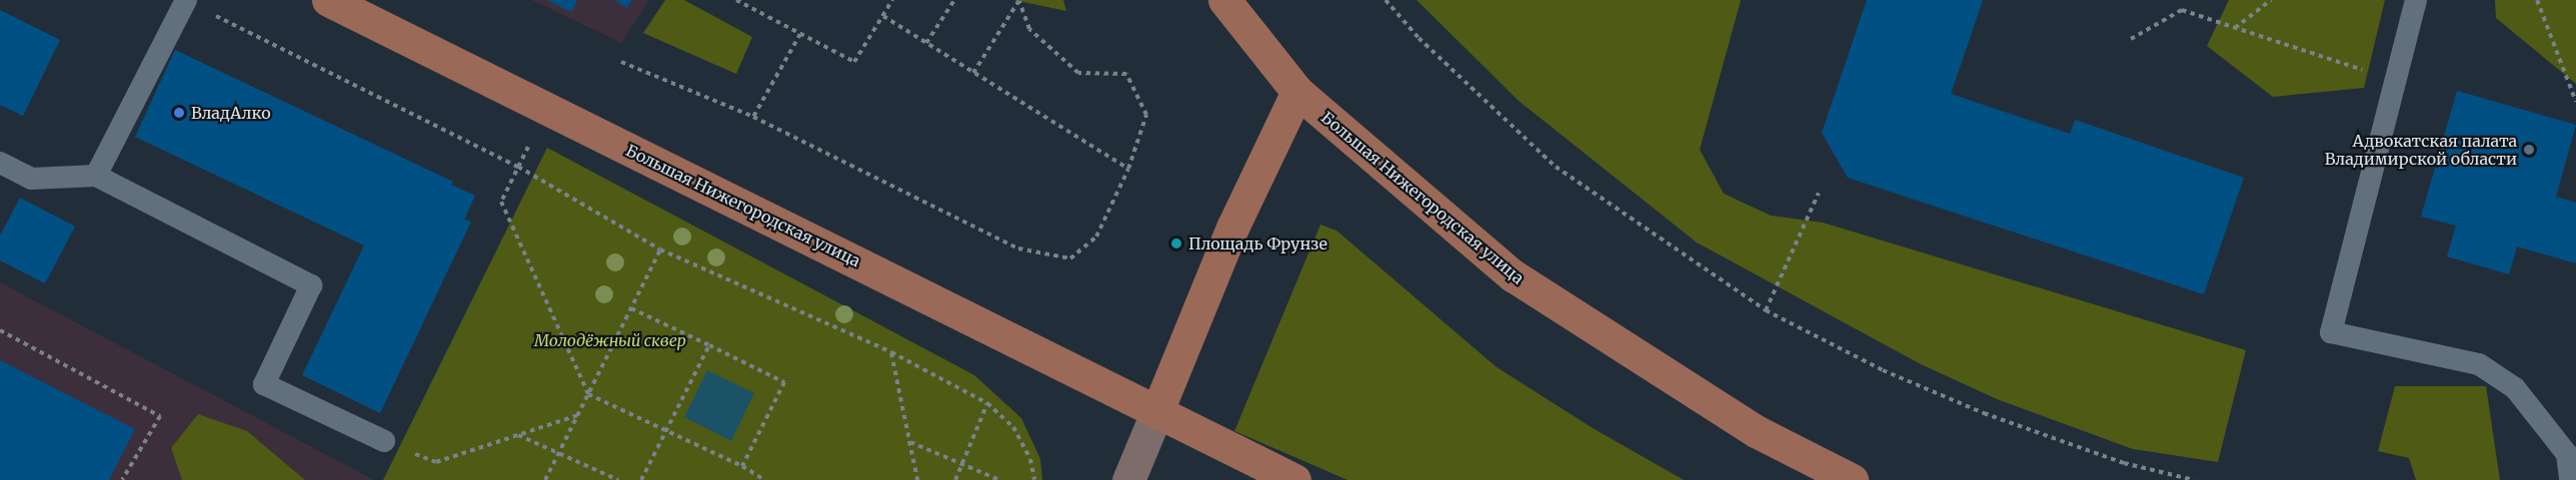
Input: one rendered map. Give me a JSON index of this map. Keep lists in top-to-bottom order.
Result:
{
  "streets": {
    "main road": ["Большая Нижегородская улица"]
  },
  "parks": ["Молодёжный сквер"],
  "places": ["ВладАлко", "Адвокатская палата Владимирской области", "Площадь Фрунзе"]
}
